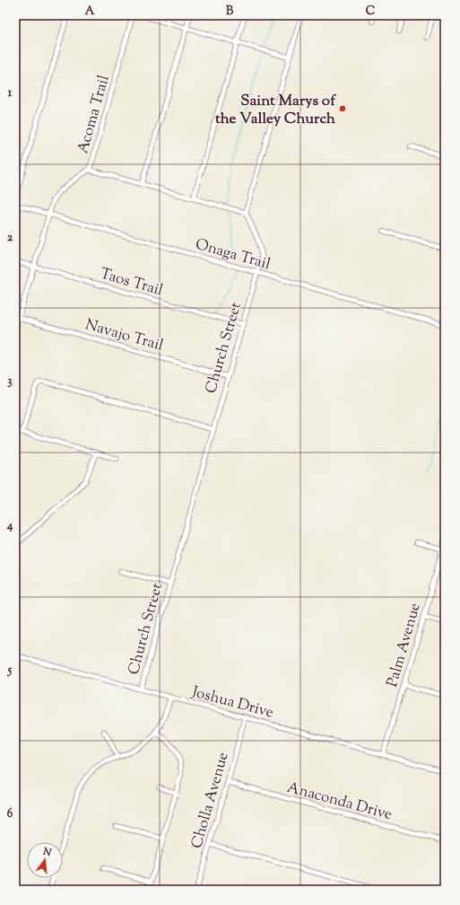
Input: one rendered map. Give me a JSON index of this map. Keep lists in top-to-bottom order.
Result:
{
  "streets": {
    "street": [
      "Acoma Trail",
      "Onaga Trail",
      "Taos Trail",
      "Navajo Trail",
      "Church Street",
      "Palm Avenue",
      "Joshua Drive",
      "Cholla Avenue",
      "Anaconda Drive"
    ]
  },
  "crossings": [
    ["Acoma Trail", "Onaga Trail"],
    ["Acoma Trail", "Taos Trail"],
    ["Acoma Trail", "Navajo Trail"],
    ["Onaga Trail", "Church Street"],
    ["Taos Trail", "Church Street"],
    ["Navajo Trail", "Church Street"],
    ["Church Street", "Joshua Drive"],
    ["Palm Avenue", "Joshua Drive"],
    ["Joshua Drive", "Cholla Avenue"],
    ["Cholla Avenue", "Anaconda Drive"]
  ],
  "places": ["Saint Marys of the Valley Church"],
  "north": "top",
  "grid": {
    "columns": ["A", "B", "C"],
    "rows": [
      "1",
      "2",
      "3",
      "4",
      "5",
      "6"
    ]
  }
}
